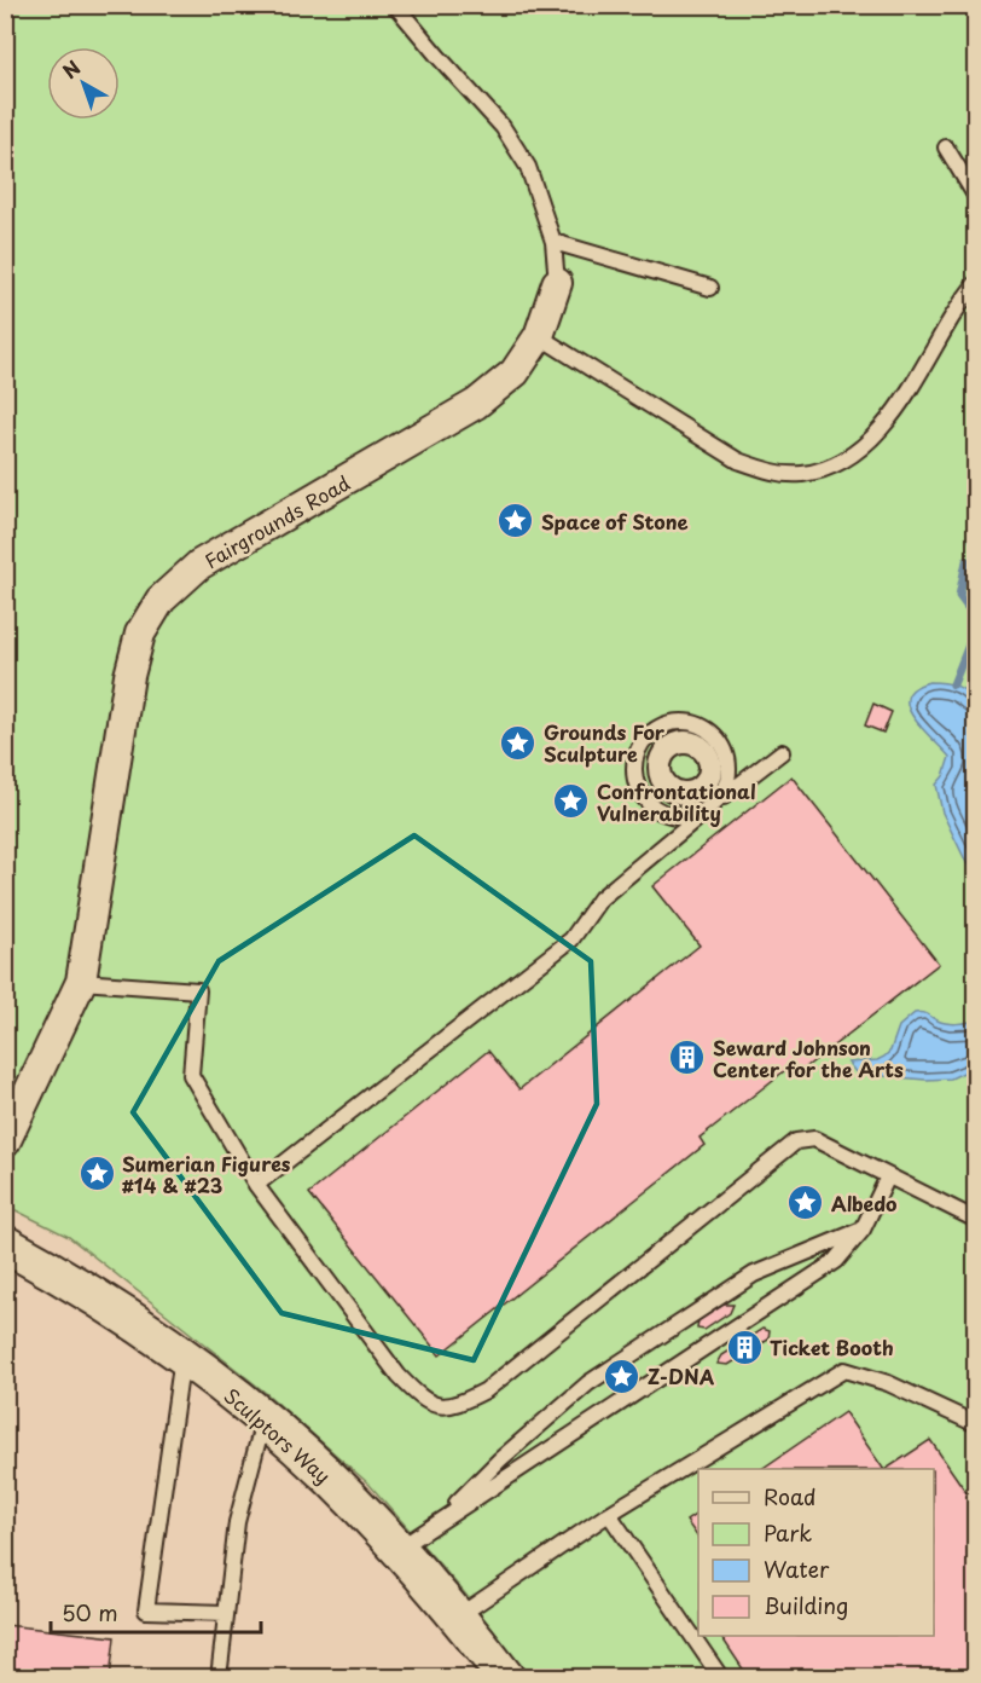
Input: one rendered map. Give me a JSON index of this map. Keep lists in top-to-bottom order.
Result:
{
  "streets": {
    "street": ["Fairgrounds Road", "Sculptors Way"]
  },
  "places": {
    "place": [
      "Space of Stone",
      "Grounds For Sculpture",
      "Confrontational Vulnerability",
      "Sumerian Figures #14 & #23",
      "Albedo",
      "Z-DNA"
    ],
    "building": ["Seward Johnson Center for the Arts", "Ticket Booth"]
  },
  "legend": [
    "Road",
    "Park",
    "Water",
    "Building"
  ],
  "scale_bar": "50 m",
  "north": "top left"
}
